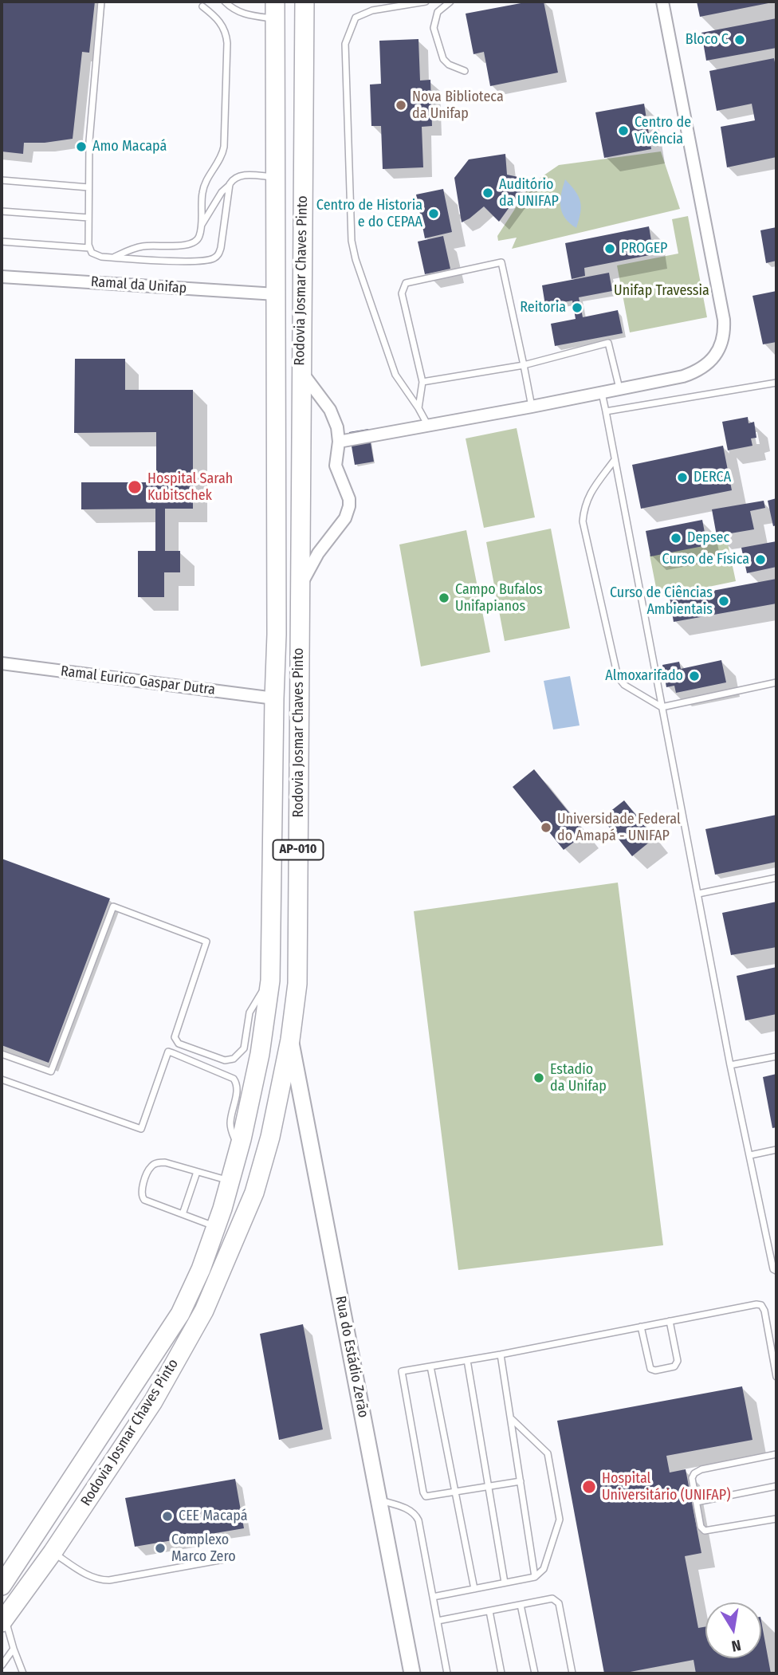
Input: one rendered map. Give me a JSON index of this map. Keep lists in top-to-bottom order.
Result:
{
  "streets": {
    "main road": ["Rodovia Josmar Chaves Pinto", "AP-010"],
    "street": ["Ramal da Unifap", "Ramal Eurico Gaspar Dutra", "Rua do Estádio Zerão"]
  },
  "crossings": [
    ["Rodovia Josmar Chaves Pinto", "Ramal da Unifap"],
    ["Rodovia Josmar Chaves Pinto", "Ramal Eurico Gaspar Dutra"],
    ["Rodovia Josmar Chaves Pinto", "Rua do Estádio Zerão"]
  ],
  "parks": ["Unifap Travessia"],
  "places": [
    "Bloco C",
    "Nova Biblioteca da Unifap",
    "Centro de Vivência",
    "Amo Macapá",
    "Auditório da UNIFAP",
    "Centro de Historia e do CEPAA",
    "PROGEP",
    "Reitoria",
    "DERCA",
    "Hospital Sarah Kubitschek",
    "Depsec",
    "Curso de Física",
    "Campo Bufalos Unifapianos",
    "Curso de Ciências Ambientais",
    "Almoxarifado",
    "Universidade Federal do Amapá - UNIFAP",
    "Estadio da Unifap",
    "Hospital Universitário (UNIFAP)",
    "CEE Macapá",
    "Complexo Marco Zero"
  ],
  "north": "bottom"
}
